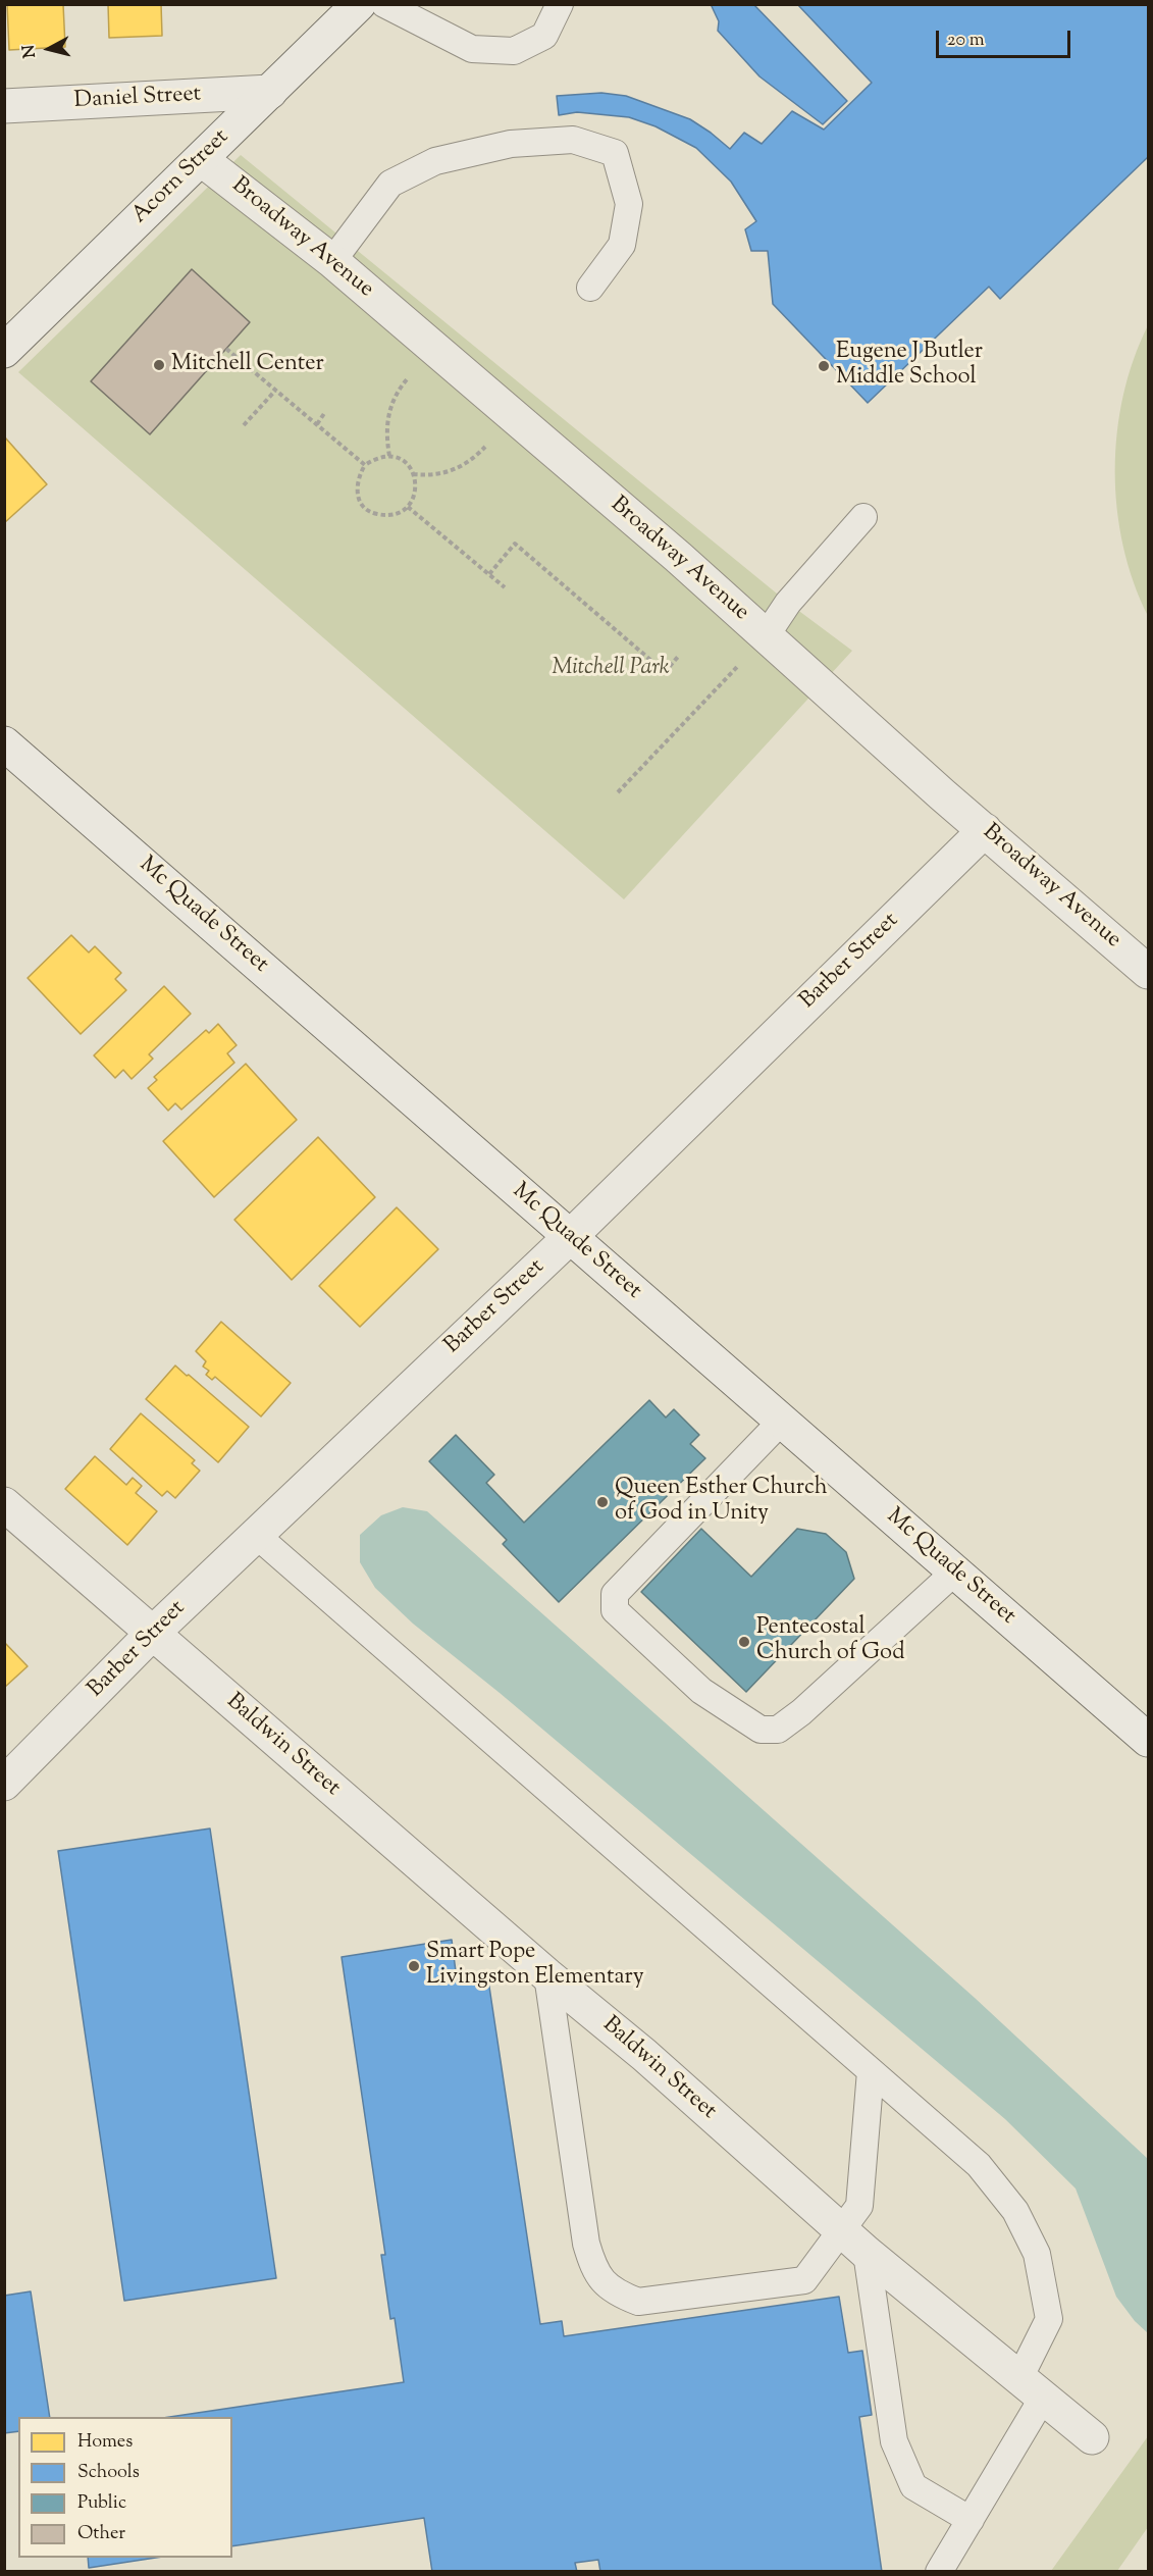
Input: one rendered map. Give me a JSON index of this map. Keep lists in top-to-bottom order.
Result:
{
  "streets": {
    "street": [
      "Daniel Street",
      "Acorn Street",
      "Broadway Avenue",
      "Mc Quade Street",
      "Barber Street",
      "Baldwin Street"
    ]
  },
  "crossings": [
    ["Daniel Street", "Acorn Street"],
    ["Acorn Street", "Broadway Avenue"],
    ["Broadway Avenue", "Barber Street"],
    ["Mc Quade Street", "Barber Street"],
    ["Barber Street", "Baldwin Street"]
  ],
  "parks": ["Mitchell Park"],
  "places": [
    "Mitchell Center",
    "Eugene J Butler Middle School",
    "Queen Esther Church of God in Unity",
    "Pentecostal Church of God",
    "Smart Pope Livingston Elementary"
  ],
  "legend": [
    "Homes",
    "Schools",
    "Public",
    "Other"
  ],
  "scale_bar": "20 m",
  "north": "left"
}
